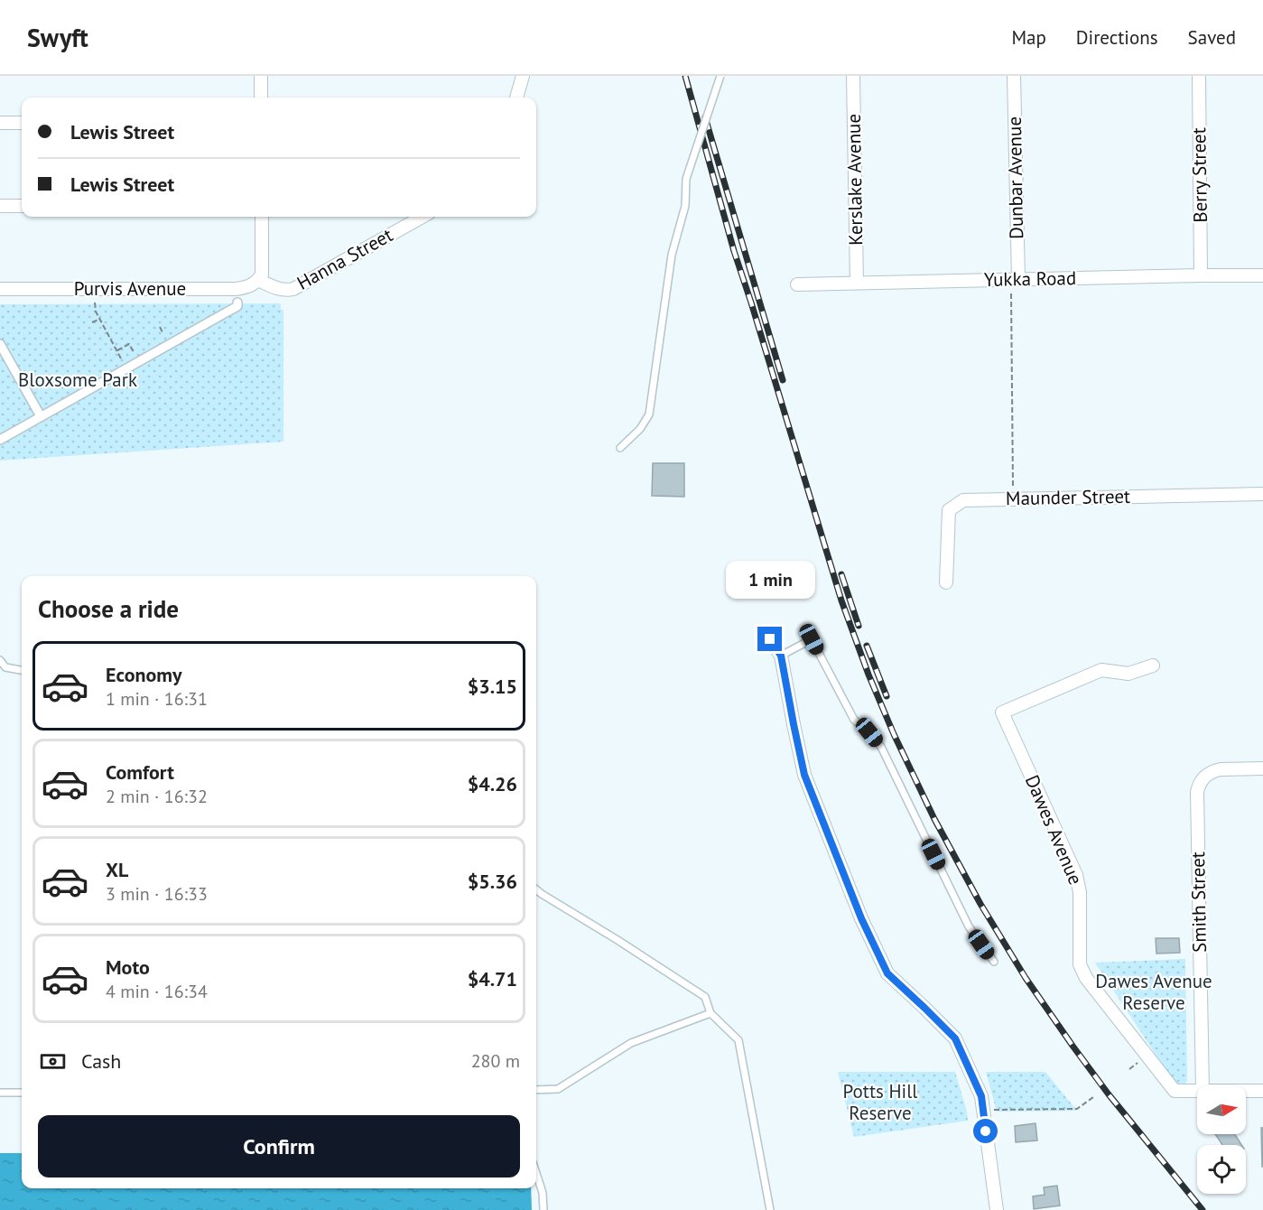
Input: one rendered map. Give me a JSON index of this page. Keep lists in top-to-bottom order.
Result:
{
  "streets": {
    "street": [
      "Berry Street",
      "Dunbar Avenue",
      "Kerslake Avenue",
      "Hanna Street",
      "Yukka Road",
      "Purvis Avenue",
      "Maunder Street",
      "Dawes Avenue",
      "Smith Street"
    ]
  },
  "crossings": [
    ["Berry Street", "Yukka Road"],
    ["Dunbar Avenue", "Yukka Road"],
    ["Kerslake Avenue", "Yukka Road"],
    ["Hanna Street", "Purvis Avenue"]
  ],
  "parks": ["Bloxsome Park", "Dawes Avenue Reserve", "Potts Hill Reserve"],
  "north": "right",
  "page": {
    "header": "Swyft",
    "nav": ["Map", "Directions", "Saved"],
    "banner": ["Lewis Street", "Lewis Street"],
    "bubble": "1 min",
    "heading": "Choose a ride",
    "list": [
      {
        "name": "Economy",
        "note": "1 min · 16:31",
        "value": "$3.15"
      },
      {
        "name": "Comfort",
        "note": "2 min · 16:32",
        "value": "$4.26"
      },
      {
        "name": "XL",
        "note": "3 min · 16:33",
        "value": "$5.36"
      },
      {
        "name": "Moto",
        "note": "4 min · 16:34",
        "value": "$4.71"
      }
    ],
    "pay": ["Cash", "280 m"],
    "buttons": "Confirm"
  }
}
